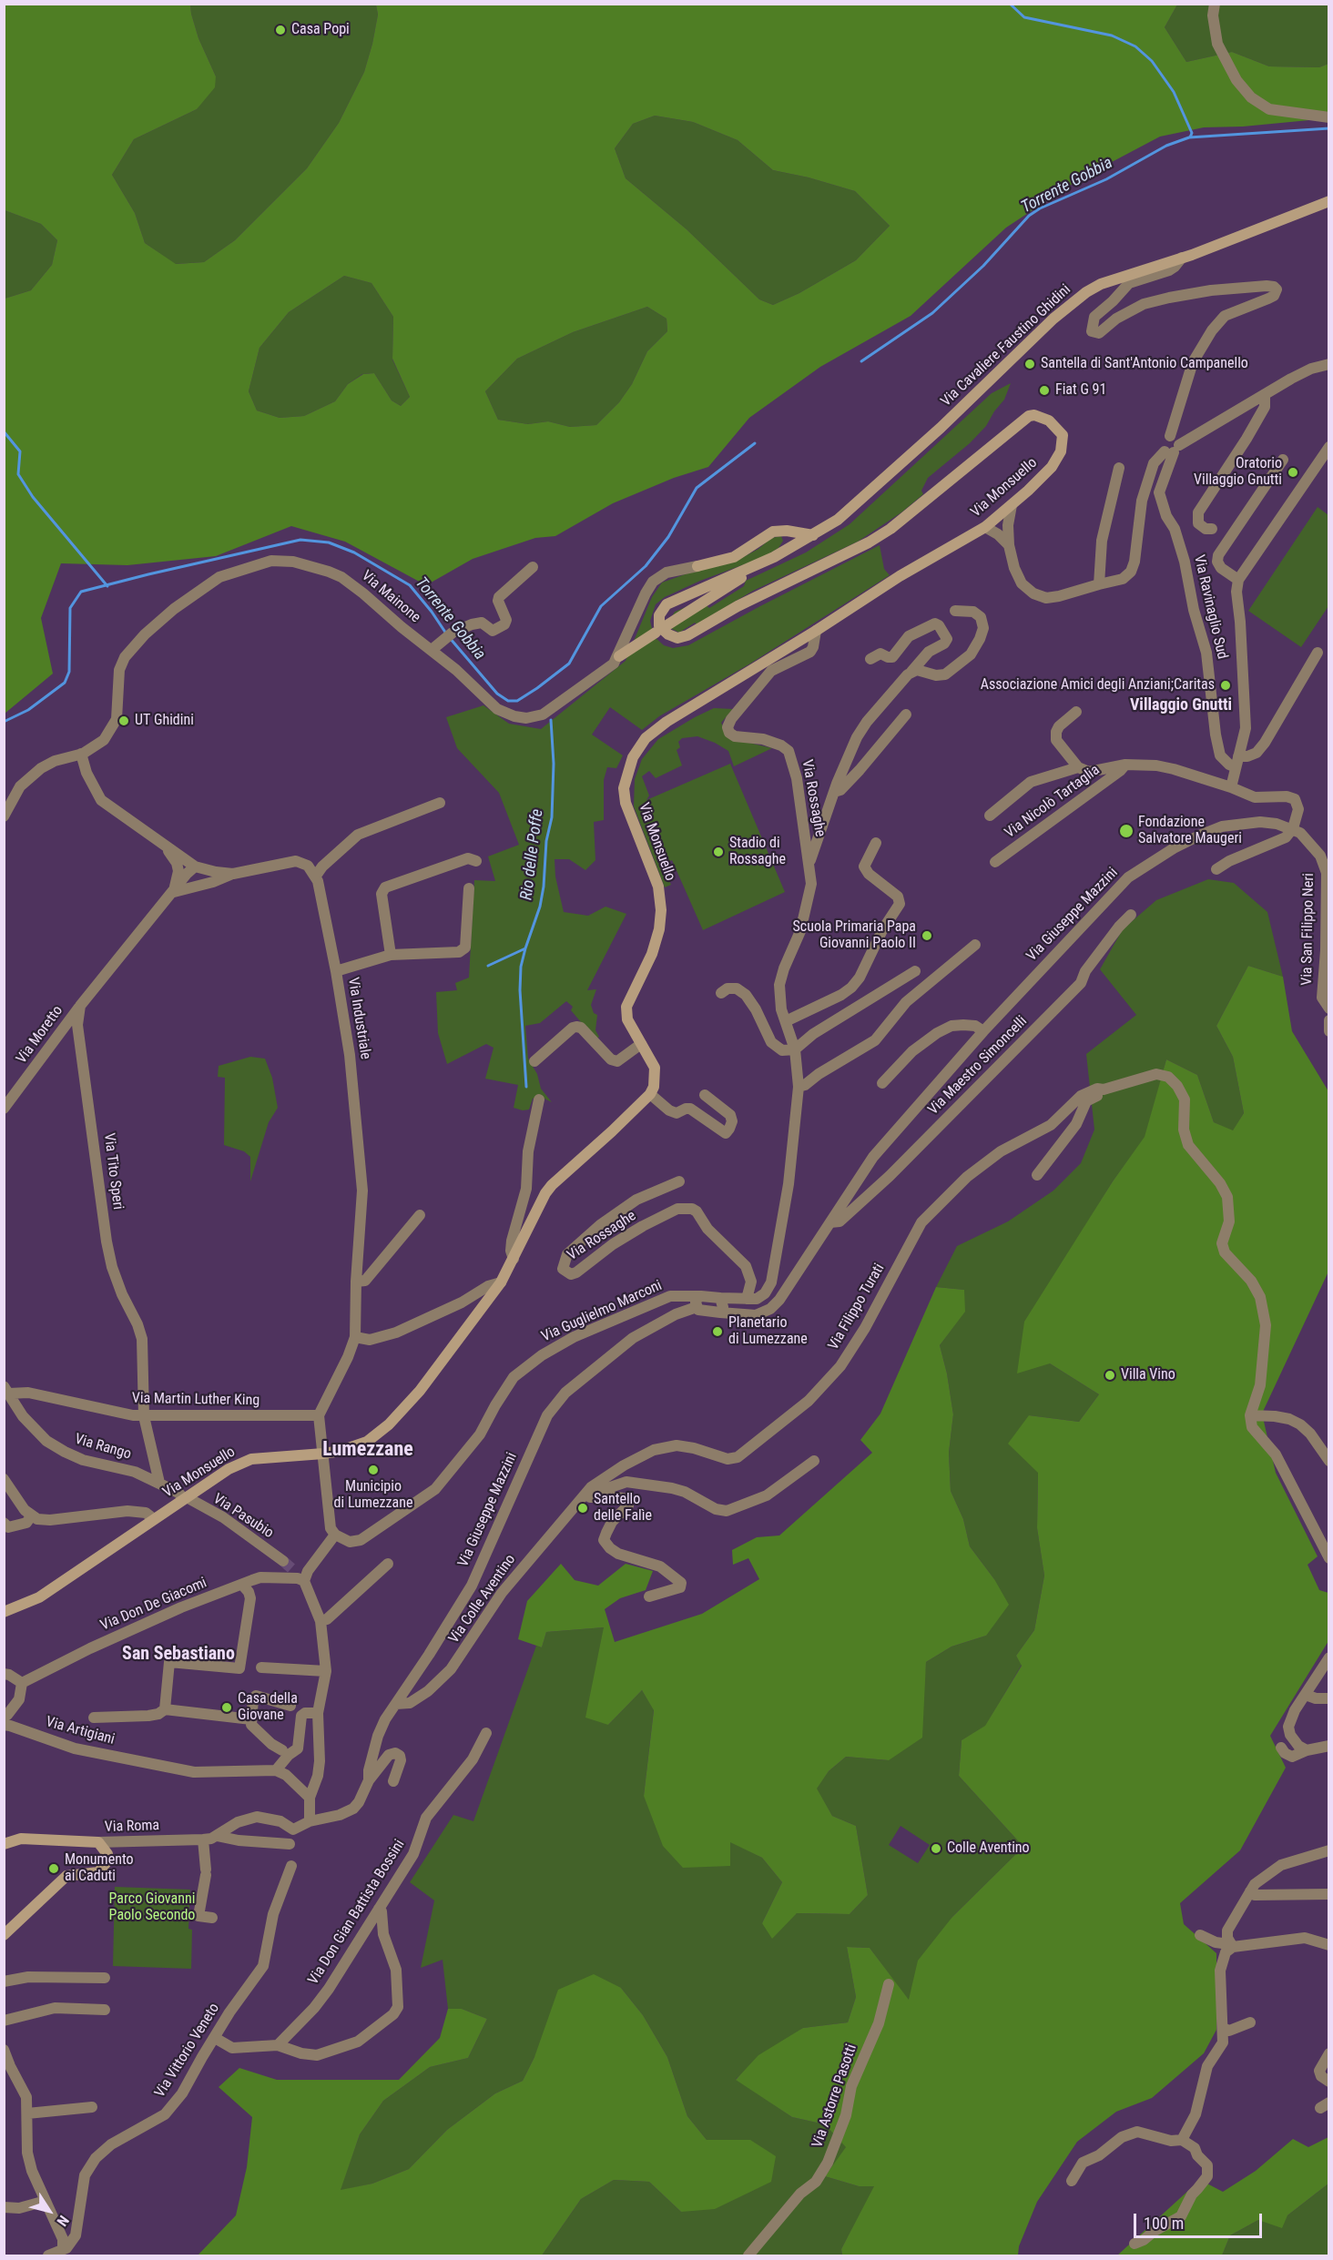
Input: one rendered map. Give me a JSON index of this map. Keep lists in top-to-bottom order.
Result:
{
  "streets": {
    "main road": ["Via Cavaliere Faustino Ghidini", "Via Monsuello", "Via Roma"],
    "street": [
      "Via Mainone",
      "Via Ravinaglio Sud",
      "Via Rossaghe",
      "Via Nicolò Tartaglia",
      "Via Giuseppe Mazzini",
      "Via San Filippo Neri",
      "Via Industriale",
      "Via Moretto",
      "Via Maestro Simoncelli",
      "Via Tito Speri",
      "Via Filippo Turati",
      "Via Guglielmo Marconi",
      "Via Martin Luther King",
      "Via Rango",
      "Via Pasubio",
      "Via Colle Aventino",
      "Via Don De Giacomi",
      "Via Artigiani",
      "Via Don Gian Battista Bossini",
      "Via Vittorio Veneto",
      "Via Astorre Pasotti"
    ]
  },
  "crossings": [
    ["Via Cavaliere Faustino Ghidini", "Via Monsuello"],
    ["Via Monsuello", "Via Rossaghe"],
    ["Via Monsuello", "Via Rango"],
    ["Via Monsuello", "Via Pasubio"],
    ["Via Nicolò Tartaglia", "Via Giuseppe Mazzini"],
    ["Via Nicolò Tartaglia", "Via San Filippo Neri"],
    ["Via Giuseppe Mazzini", "Via San Filippo Neri"],
    ["Via Giuseppe Mazzini", "Via Maestro Simoncelli"],
    ["Via Giuseppe Mazzini", "Via Guglielmo Marconi"],
    ["Via Giuseppe Mazzini", "Via Pasubio"],
    ["Via Giuseppe Mazzini", "Via Colle Aventino"],
    ["Via Industriale", "Via Martin Luther King"],
    ["Via Moretto", "Via Tito Speri"],
    ["Via Tito Speri", "Via Martin Luther King"],
    ["Via Tito Speri", "Via Rango"],
    ["Via Filippo Turati", "Via Colle Aventino"],
    ["Via Martin Luther King", "Via Rango"],
    ["Via Rango", "Via Pasubio"],
    ["Via Pasubio", "Via Don De Giacomi"],
    ["Via Roma", "Via Vittorio Veneto"]
  ],
  "districts": ["Villaggio Gnutti", "Lumezzane", "San Sebastiano"],
  "water": ["Torrente Gobbia", "Rio delle Poffe"],
  "parks": ["Parco Giovanni Paolo Secondo"],
  "places": [
    "Casa Popi",
    "Santella di Sant'Antonio Campanello",
    "Fiat G 91",
    "Oratorio Villaggio Gnutti",
    "Associazione Amici degli Anziani;Caritas",
    "UT Ghidini",
    "Fondazione Salvatore Maugeri",
    "Stadio di Rossaghe",
    "Scuola Primaria Papa Giovanni Paolo II",
    "Planetario di Lumezzane",
    "Villa Vino",
    "Municipio di Lumezzane",
    "Santello delle Falìe",
    "Casa della Giovane",
    "Colle Aventino",
    "Monumento ai Caduti"
  ],
  "scale_bar": "100 m",
  "north": "bottom right"
}
